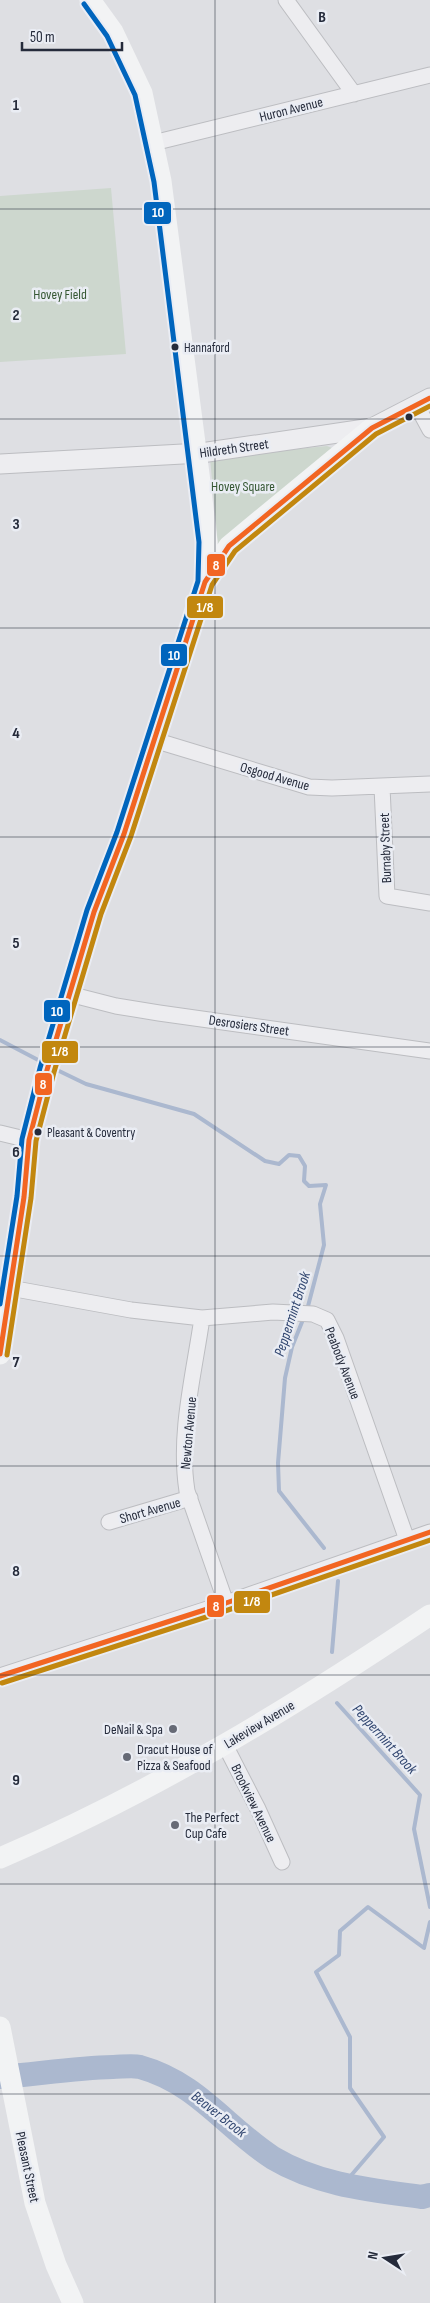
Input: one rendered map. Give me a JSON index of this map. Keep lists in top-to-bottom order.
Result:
{
  "streets": {
    "main road": ["Lakeview Avenue", "Pleasant Street"],
    "street": [
      "Huron Avenue",
      "Hildreth Street",
      "Osgood Avenue",
      "Burnaby Street",
      "Desrosiers Street",
      "Peabody Avenue",
      "Newton Avenue",
      "Short Avenue",
      "Brookview Avenue"
    ]
  },
  "crossings": [
    ["Osgood Avenue", "Burnaby Street"],
    ["Peabody Avenue", "Newton Avenue"],
    ["Newton Avenue", "Short Avenue"],
    ["Lakeview Avenue", "Brookview Avenue"]
  ],
  "water": ["Peppermint Brook", "Beaver Brook"],
  "parks": ["Hovey Field", "Hovey Square"],
  "places": [
    "Hannaford",
    "Pleasant & Coventry",
    "DeNail & Spa",
    "Dracut House of Pizza & Seafood",
    "The Perfect Cup Cafe"
  ],
  "lines": ["transit line 10", "transit line 8", "transit line 1/8"],
  "scale_bar": "50 m",
  "north": "left",
  "grid": {
    "columns": ["B"],
    "rows": [
      "1",
      "2",
      "3",
      "4",
      "5",
      "6",
      "7",
      "8",
      "9"
    ]
  }
}
